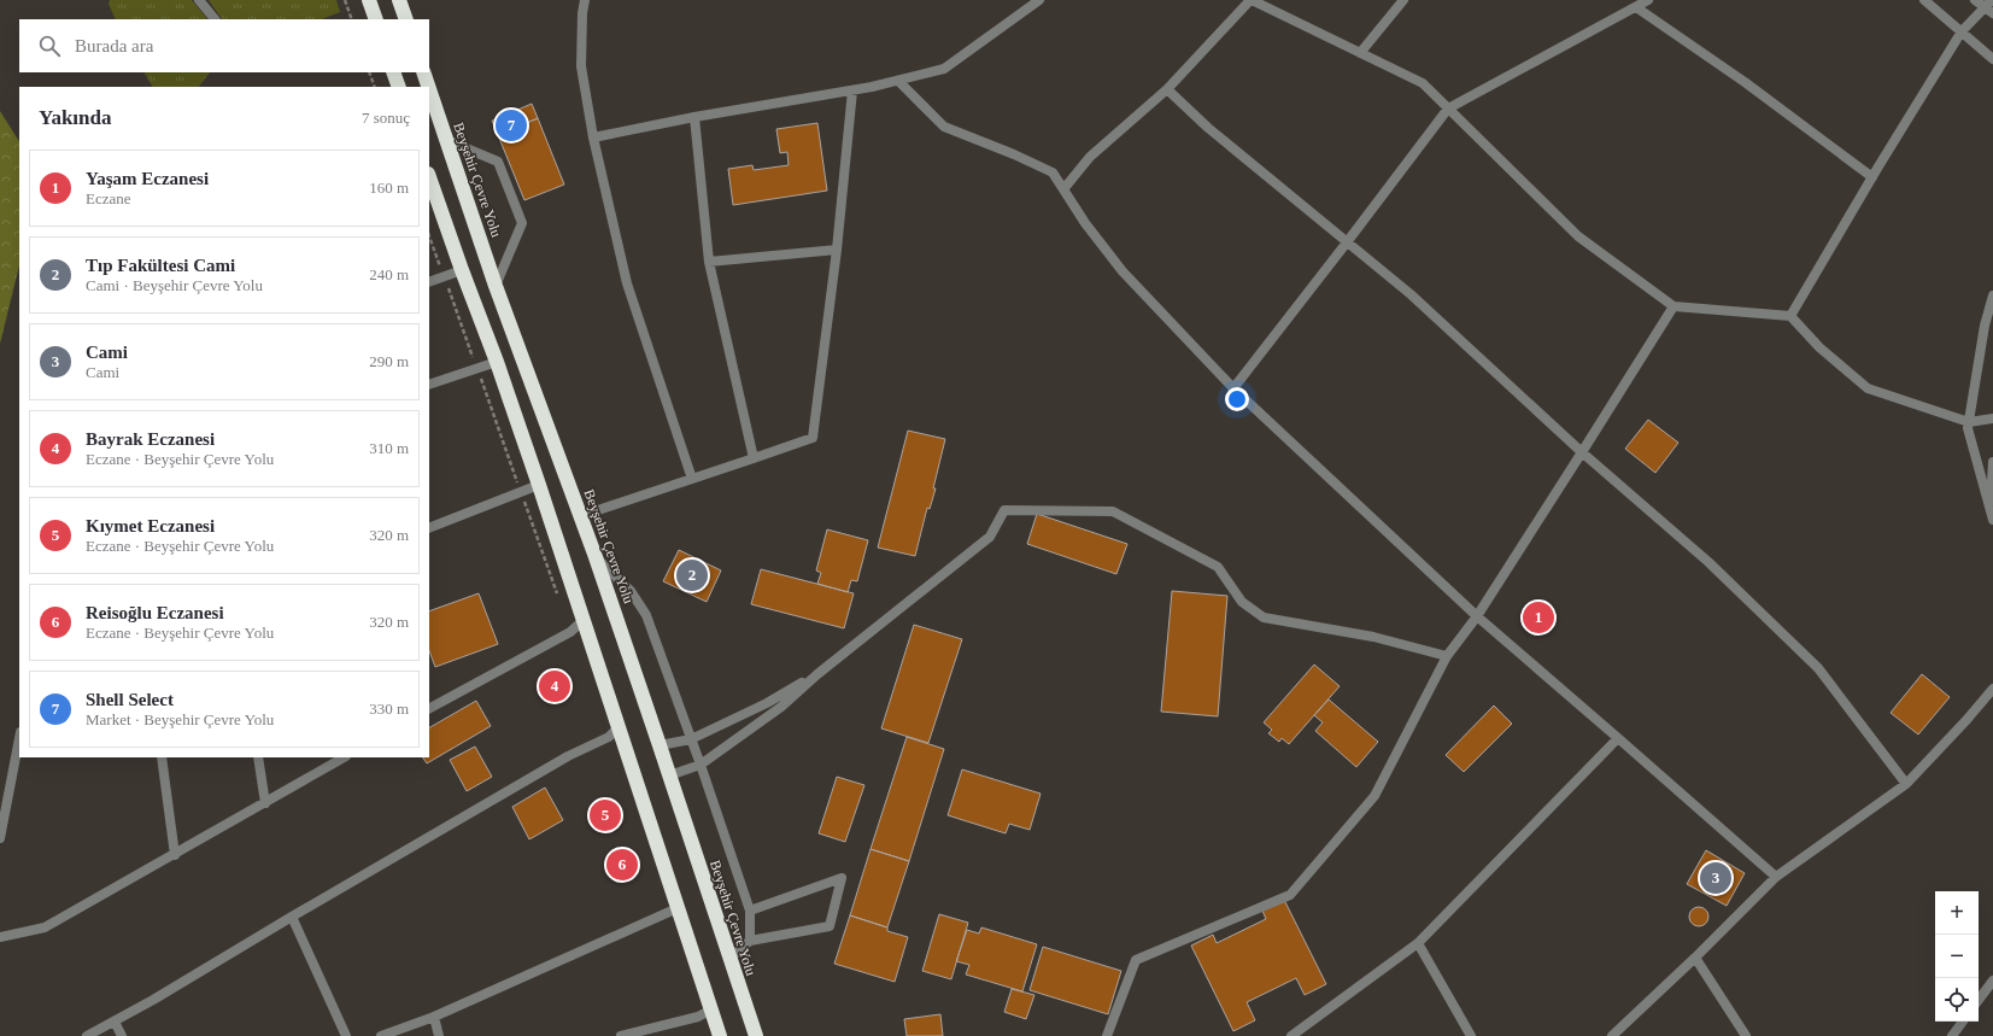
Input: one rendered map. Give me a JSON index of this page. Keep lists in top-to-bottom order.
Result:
{
  "streets": {
    "highway": ["Beyşehir Çevre Yolu"]
  },
  "page": {
    "search": "Burada ara",
    "heading": ["Yakında", "7 sonuç"],
    "pins": [
      "7",
      "2",
      "1",
      "4",
      "5",
      "6",
      "3"
    ],
    "list": [
      {
        "mark": "1",
        "name": "Yaşam Eczanesi",
        "note": "Eczane",
        "value": "160 m"
      },
      {
        "mark": "2",
        "name": "Tıp Fakültesi Cami",
        "note": "Cami · Beyşehir Çevre Yolu",
        "value": "240 m"
      },
      {
        "mark": "3",
        "name": "Cami",
        "note": "Cami",
        "value": "290 m"
      },
      {
        "mark": "4",
        "name": "Bayrak Eczanesi",
        "note": "Eczane · Beyşehir Çevre Yolu",
        "value": "310 m"
      },
      {
        "mark": "5",
        "name": "Kıymet Eczanesi",
        "note": "Eczane · Beyşehir Çevre Yolu",
        "value": "320 m"
      },
      {
        "mark": "6",
        "name": "Reisoğlu Eczanesi",
        "note": "Eczane · Beyşehir Çevre Yolu",
        "value": "320 m"
      },
      {
        "mark": "7",
        "name": "Shell Select",
        "note": "Market · Beyşehir Çevre Yolu",
        "value": "330 m"
      }
    ],
    "map_buttons": ["+", "−"]
  }
}
